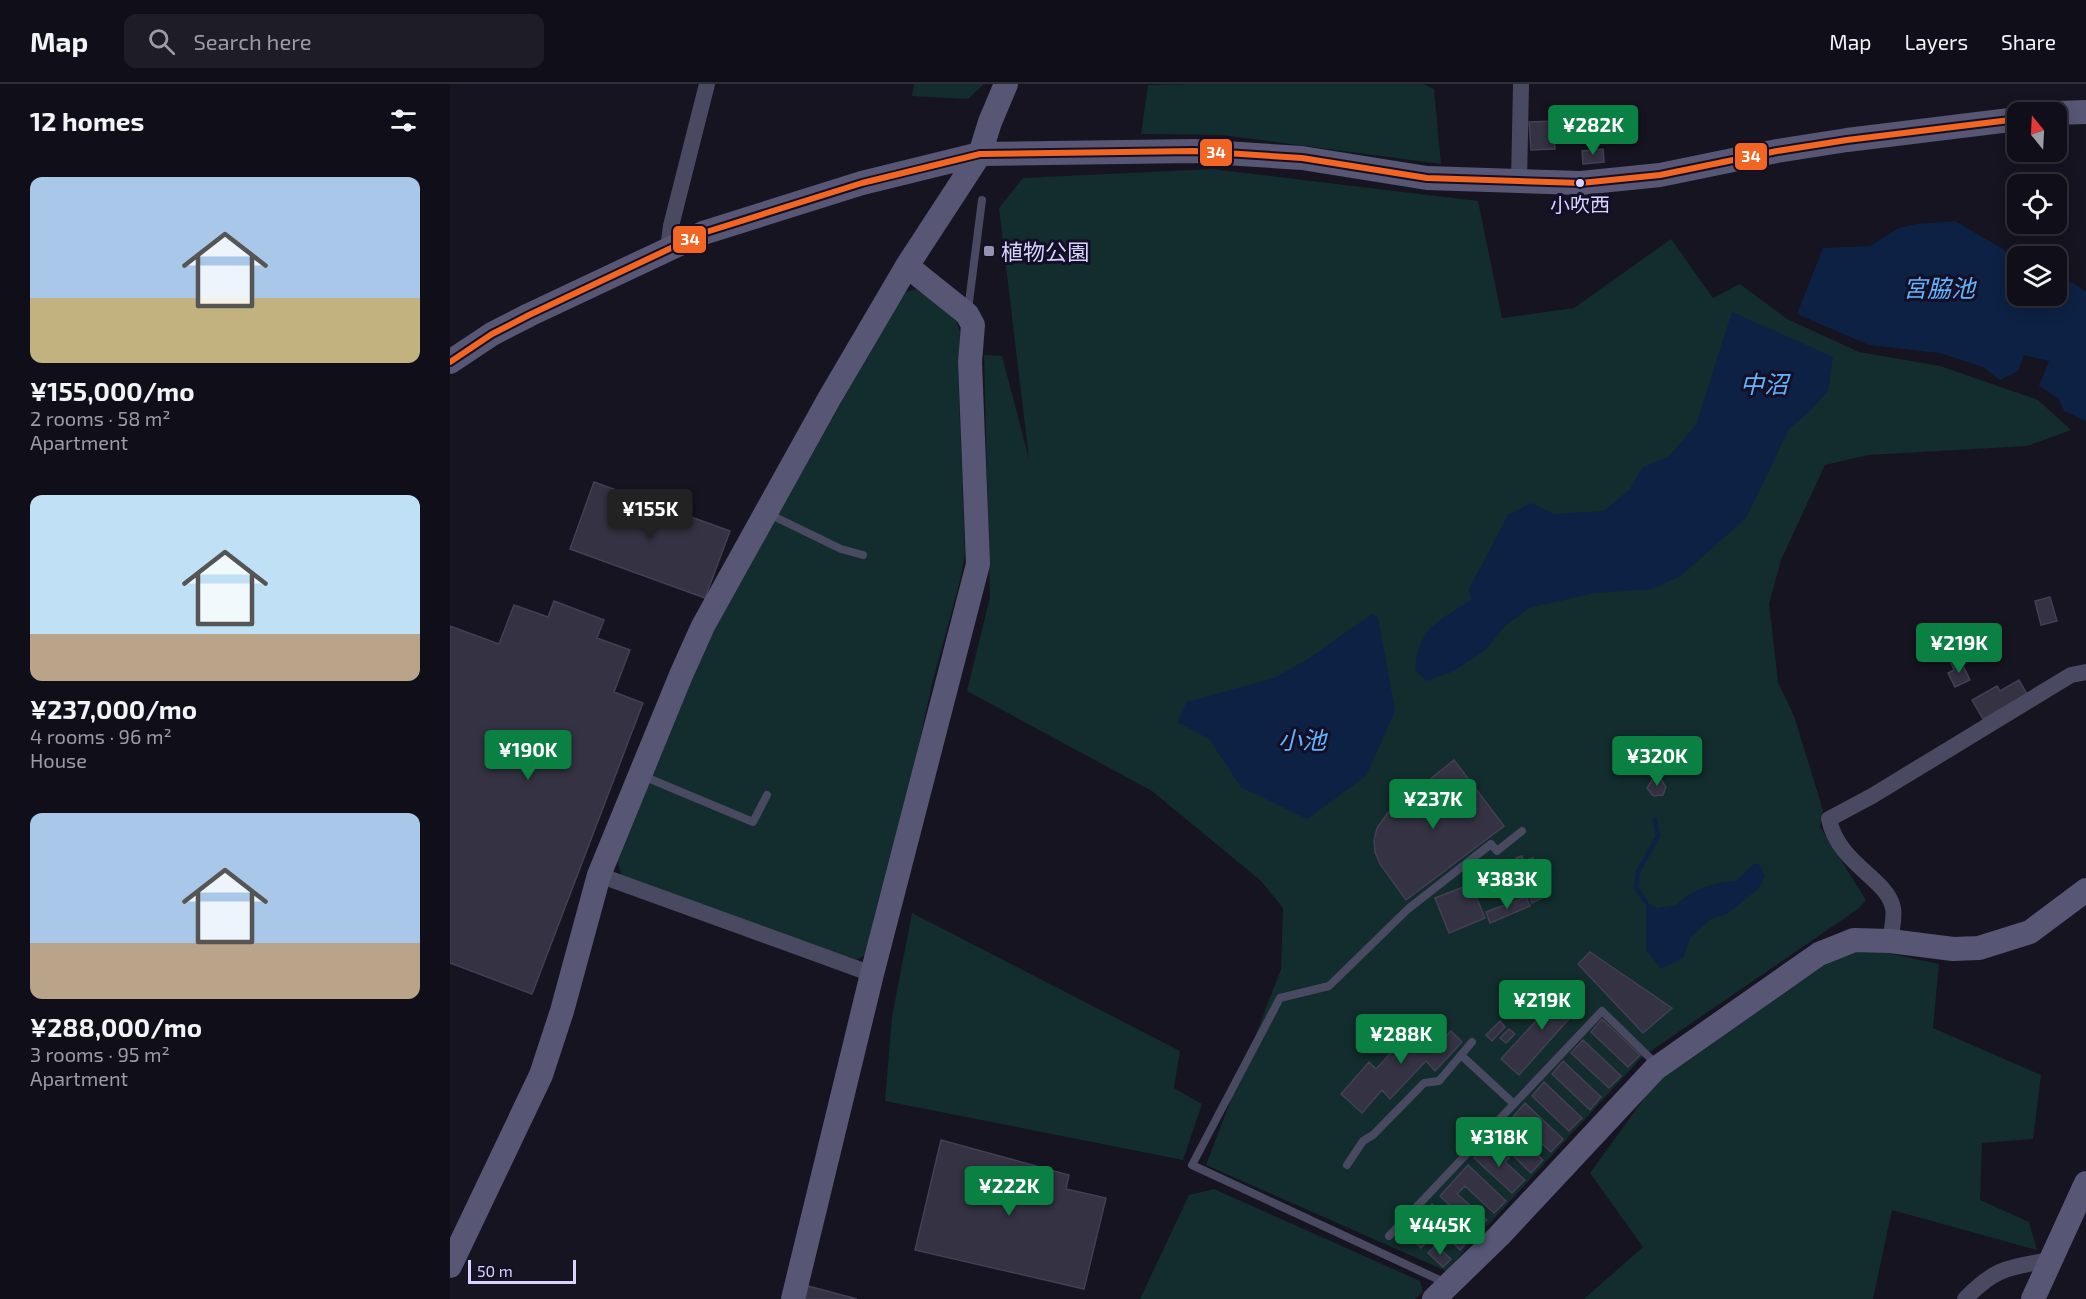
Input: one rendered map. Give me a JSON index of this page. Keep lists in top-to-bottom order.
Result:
{
  "water": ["宮脇池", "中沼", "小池"],
  "places": {
    "other": ["小吹西"],
    "transit": ["植物公園"]
  },
  "lines": ["transit line 34"],
  "scale_bar": "50 m",
  "north": "top",
  "page": {
    "header": "Map",
    "search": "Search here",
    "nav": ["Map", "Layers", "Share"],
    "heading": "12 homes",
    "price": [
      "¥282K",
      "¥155K",
      "¥219K",
      "¥190K",
      "¥320K",
      "¥237K",
      "¥383K",
      "¥219K",
      "¥288K",
      "¥318K",
      "¥222K",
      "¥445K"
    ],
    "list": [
      {
        "name": "¥155,000/mo",
        "note": "2 rooms · 58 m² · Apartment"
      },
      {
        "name": "¥237,000/mo",
        "note": "4 rooms · 96 m² · House"
      },
      {
        "name": "¥288,000/mo",
        "note": "3 rooms · 95 m² · Apartment"
      }
    ],
    "scale": "50 m"
  }
}
